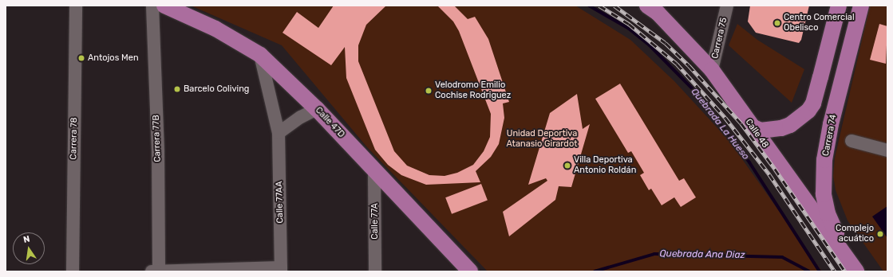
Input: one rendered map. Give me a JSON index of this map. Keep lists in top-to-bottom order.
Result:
{
  "streets": {
    "main road": ["Calle 47D", "Calle 48", "Carrera 74"],
    "street": [
      "Carrera 75",
      "Carrera 78",
      "Carrera 77B",
      "Calle 77AA",
      "Calle 77A"
    ]
  },
  "crossings": [
    ["Carrera 75", "Calle 48"],
    ["Calle 47D", "Calle 77AA"],
    ["Calle 47D", "Calle 77A"],
    ["Calle 48", "Carrera 74"]
  ],
  "water": ["Quebrada La Hueso", "Quebrada Ana Diaz"],
  "parks": ["Unidad Deportiva Atanasio Girardot"],
  "places": [
    "Centro Comercial Obelisco",
    "Antojos Men",
    "Barcelo Coliving",
    "Velodromo Emilio Cochise Rodriguez",
    "Villa Deportiva Antonio Roldán",
    "Complejo acuático"
  ],
  "north": "top"
}
